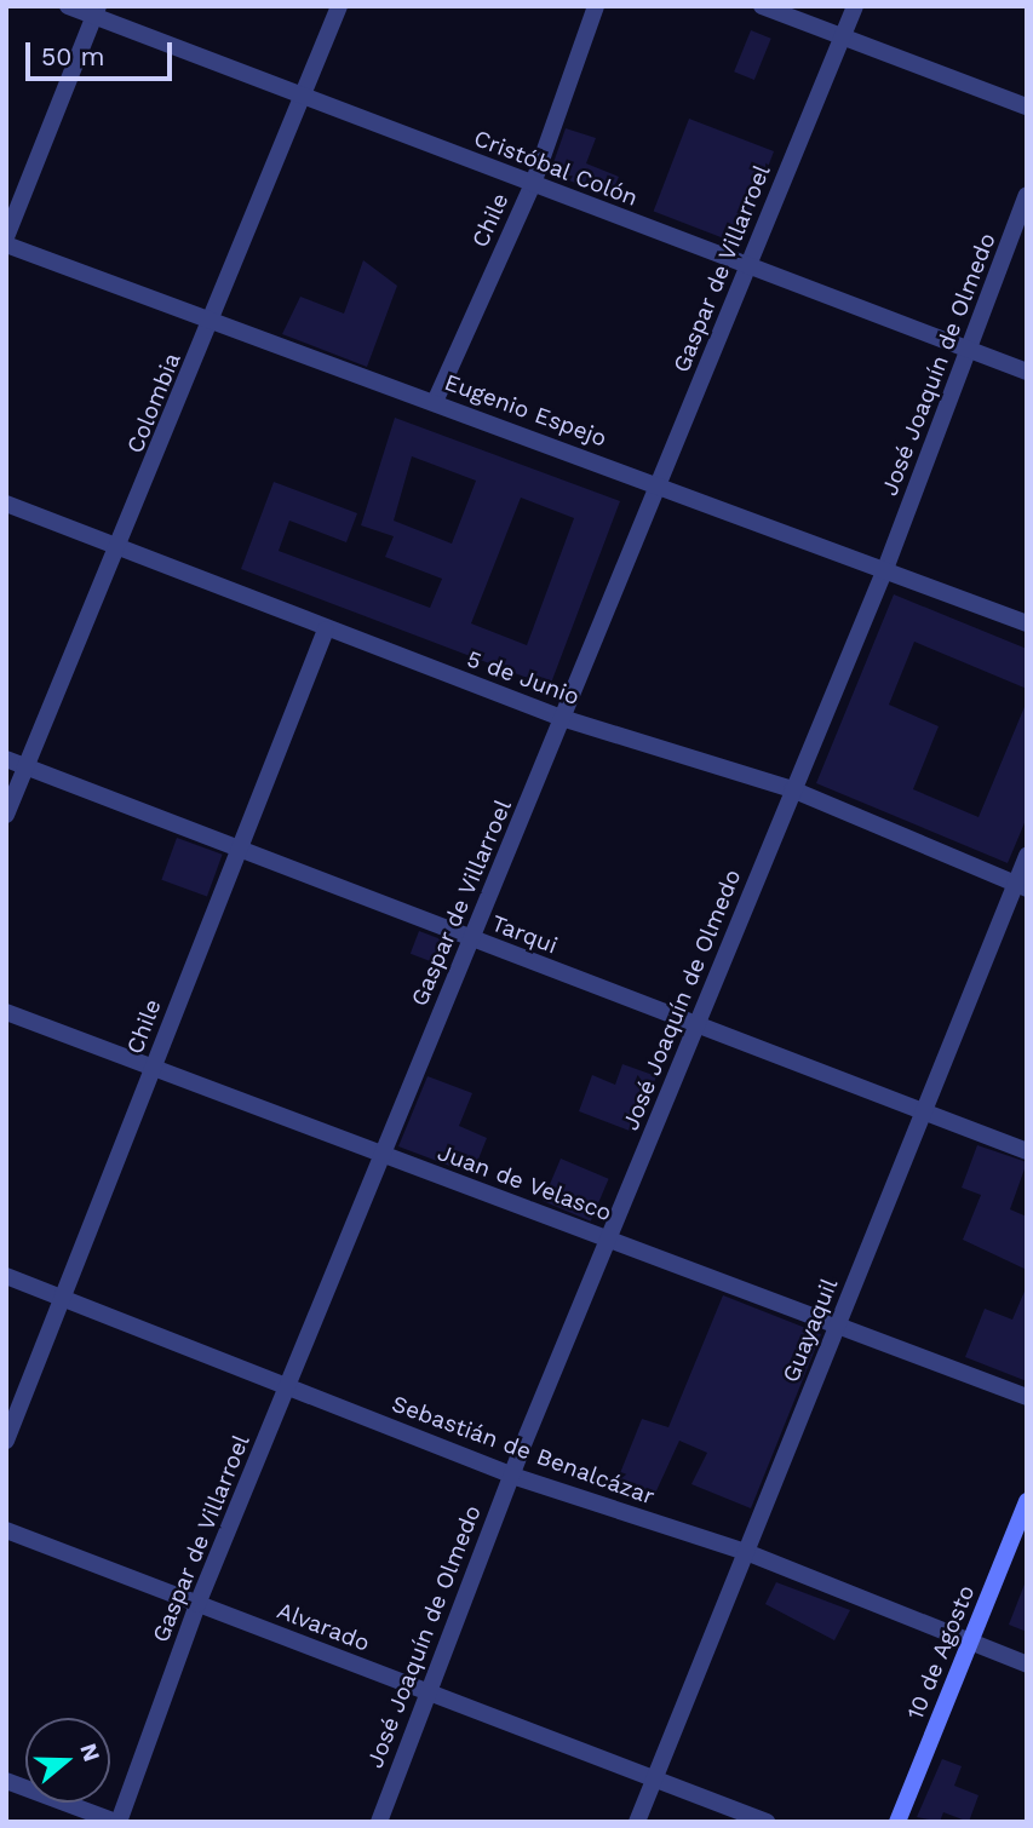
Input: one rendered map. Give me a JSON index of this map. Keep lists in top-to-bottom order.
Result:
{
  "streets": {
    "main road": ["10 de Agosto"],
    "street": [
      "Cristóbal Colón",
      "Chile",
      "Gaspar de Villarroel",
      "José Joaquín de Olmedo",
      "Colombia",
      "Eugenio Espejo",
      "5 de Junio",
      "Tarqui",
      "Juan de Velasco",
      "Guayaquil",
      "Sebastián de Benalcázar",
      "Alvarado"
    ]
  },
  "crossings": [
    ["Cristóbal Colón", "Chile"],
    ["Cristóbal Colón", "Gaspar de Villarroel"],
    ["Cristóbal Colón", "José Joaquín de Olmedo"],
    ["Cristóbal Colón", "Colombia"],
    ["Chile", "Eugenio Espejo"],
    ["Chile", "5 de Junio"],
    ["Chile", "Tarqui"],
    ["Chile", "Juan de Velasco"],
    ["Chile", "Sebastián de Benalcázar"],
    ["Gaspar de Villarroel", "Eugenio Espejo"],
    ["Gaspar de Villarroel", "5 de Junio"],
    ["Gaspar de Villarroel", "Tarqui"],
    ["Gaspar de Villarroel", "Juan de Velasco"],
    ["Gaspar de Villarroel", "Sebastián de Benalcázar"],
    ["Gaspar de Villarroel", "Alvarado"],
    ["José Joaquín de Olmedo", "Eugenio Espejo"],
    ["José Joaquín de Olmedo", "5 de Junio"],
    ["José Joaquín de Olmedo", "Tarqui"],
    ["José Joaquín de Olmedo", "Juan de Velasco"],
    ["José Joaquín de Olmedo", "Sebastián de Benalcázar"],
    ["José Joaquín de Olmedo", "Alvarado"],
    ["Colombia", "Eugenio Espejo"],
    ["Colombia", "5 de Junio"],
    ["Colombia", "Tarqui"],
    ["5 de Junio", "Guayaquil"],
    ["Tarqui", "Guayaquil"],
    ["Juan de Velasco", "Guayaquil"],
    ["Guayaquil", "Sebastián de Benalcázar"],
    ["Guayaquil", "Alvarado"],
    ["Sebastián de Benalcázar", "10 de Agosto"]
  ],
  "scale_bar": "50 m",
  "north": "right"
}
